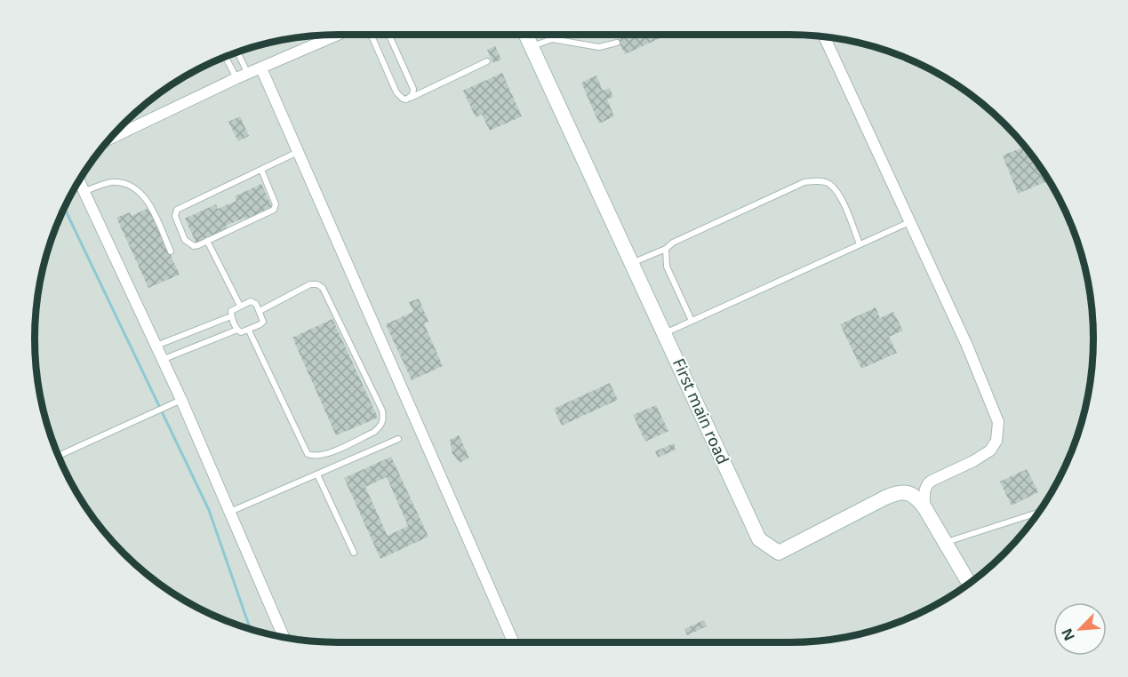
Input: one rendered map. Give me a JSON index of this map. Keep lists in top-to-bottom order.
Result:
{
  "streets": {
    "street": ["First main road"]
  },
  "north": "bottom left"
}
